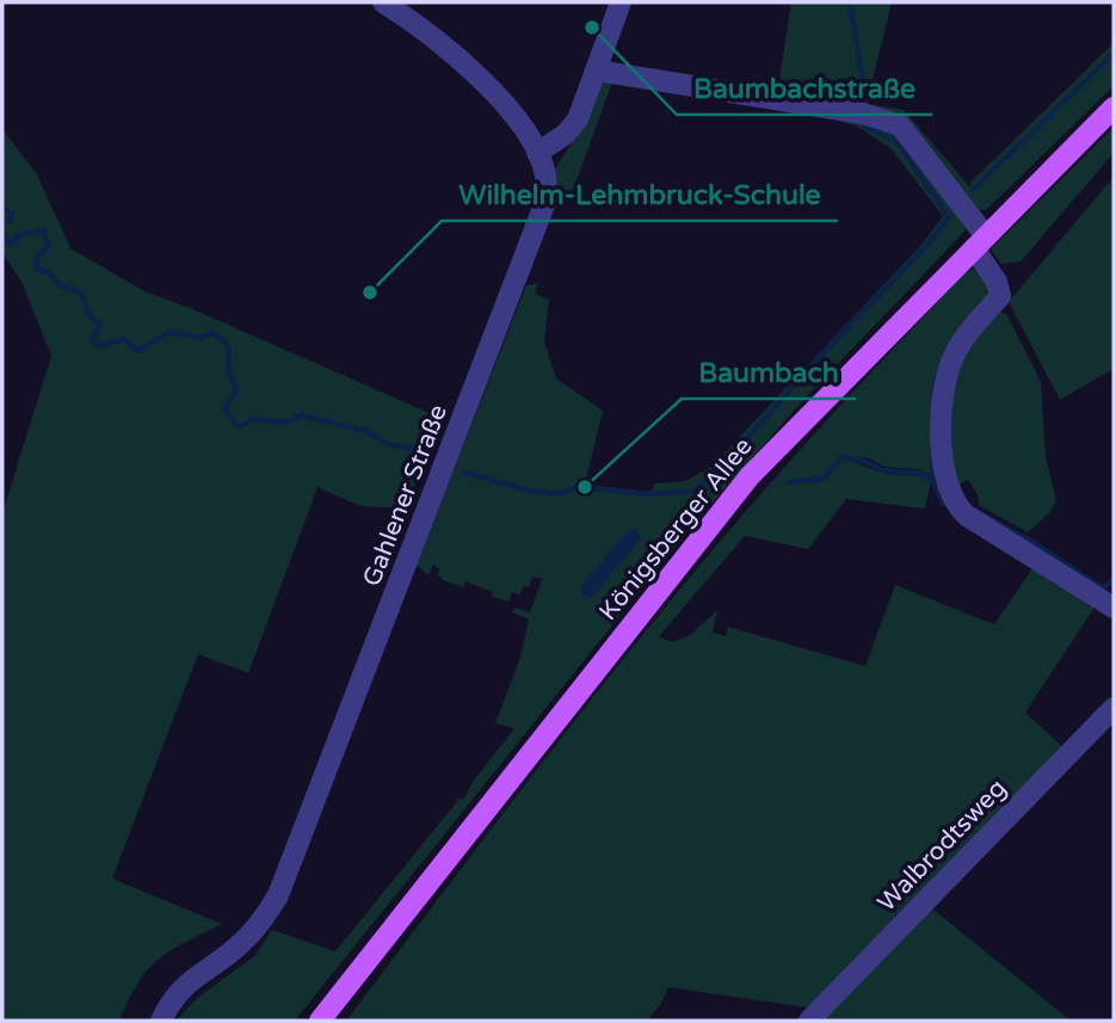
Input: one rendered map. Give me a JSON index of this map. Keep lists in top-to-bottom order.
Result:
{
  "streets": {
    "main road": ["Königsberger Allee"],
    "street": ["Gahlener Straße", "Walbrodtsweg"]
  },
  "places": ["Baumbachstraße", "Wilhelm-Lehmbruck-Schule", "Baumbach"]
}
